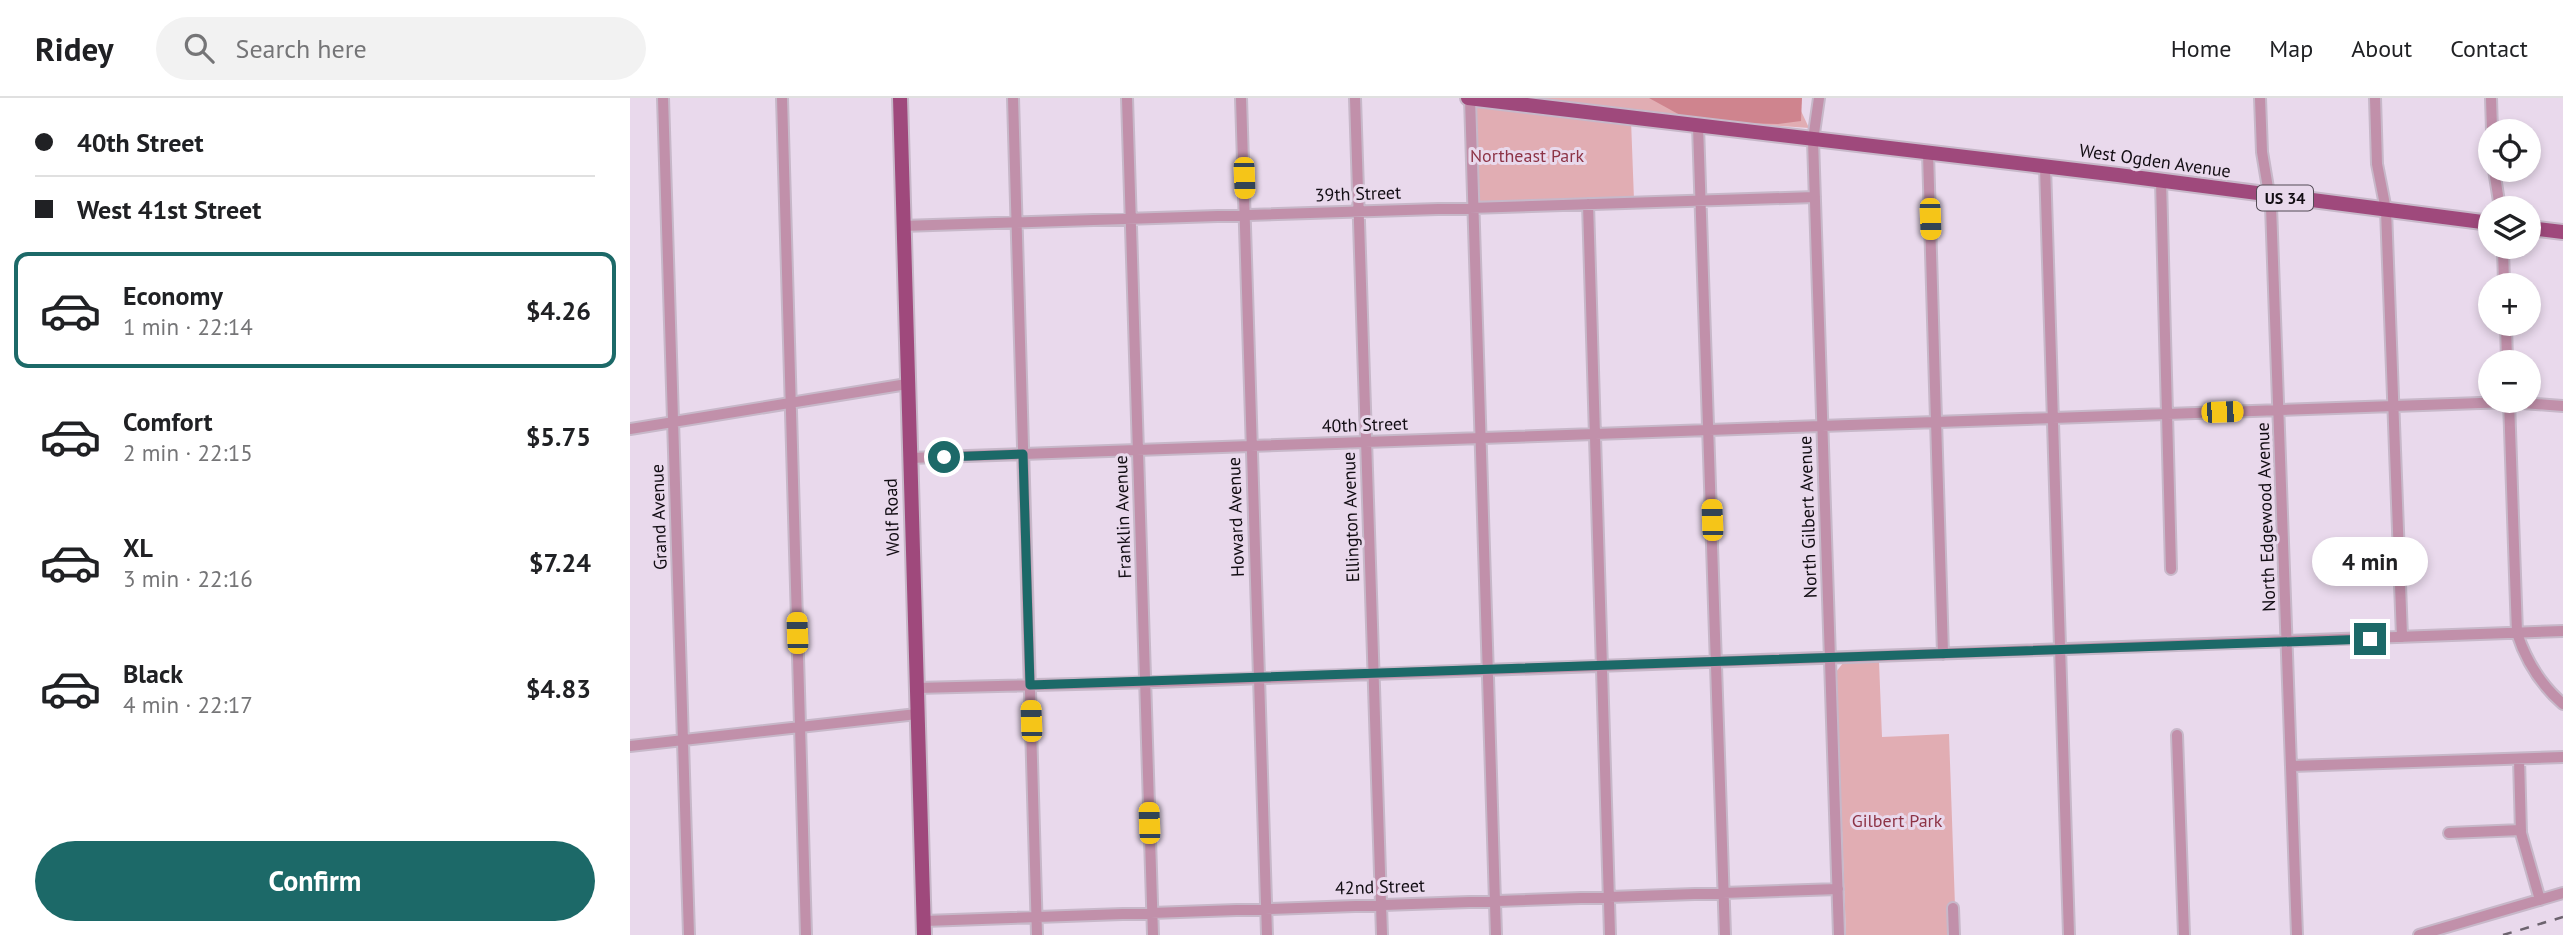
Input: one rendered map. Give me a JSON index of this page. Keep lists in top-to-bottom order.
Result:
{
  "streets": {
    "main road": ["West Ogden Avenue", "US 34", "Wolf Road"],
    "street": [
      "39th Street",
      "40th Street",
      "Grand Avenue",
      "Franklin Avenue",
      "Howard Avenue",
      "Ellington Avenue",
      "North Gilbert Avenue",
      "North Edgewood Avenue",
      "42nd Street"
    ]
  },
  "crossings": [
    ["West Ogden Avenue", "US 34"],
    ["West Ogden Avenue", "North Gilbert Avenue"],
    ["West Ogden Avenue", "North Edgewood Avenue"],
    ["39th Street", "Wolf Road"],
    ["39th Street", "Franklin Avenue"],
    ["39th Street", "Howard Avenue"],
    ["39th Street", "Ellington Avenue"],
    ["39th Street", "North Gilbert Avenue"],
    ["US 34", "North Gilbert Avenue"],
    ["40th Street", "Wolf Road"],
    ["40th Street", "Franklin Avenue"],
    ["40th Street", "Howard Avenue"],
    ["40th Street", "Ellington Avenue"],
    ["40th Street", "North Gilbert Avenue"],
    ["40th Street", "North Edgewood Avenue"],
    ["Wolf Road", "42nd Street"],
    ["Franklin Avenue", "42nd Street"],
    ["Howard Avenue", "42nd Street"],
    ["Ellington Avenue", "42nd Street"],
    ["North Gilbert Avenue", "42nd Street"]
  ],
  "parks": ["Northeast Park", "Gilbert Park"],
  "page": {
    "header": "Ridey",
    "search": "Search here",
    "nav": [
      "Home",
      "Map",
      "About",
      "Contact"
    ],
    "banner": ["40th Street", "West 41st Street"],
    "map_buttons": ["+", "−"],
    "list": [
      {
        "name": "Economy",
        "note": "1 min · 22:14",
        "value": "$4.26"
      },
      {
        "name": "Comfort",
        "note": "2 min · 22:15",
        "value": "$5.75"
      },
      {
        "name": "XL",
        "note": "3 min · 22:16",
        "value": "$7.24"
      },
      {
        "name": "Black",
        "note": "4 min · 22:17",
        "value": "$4.83"
      }
    ],
    "bubble": "4 min",
    "buttons": "Confirm"
  }
}
